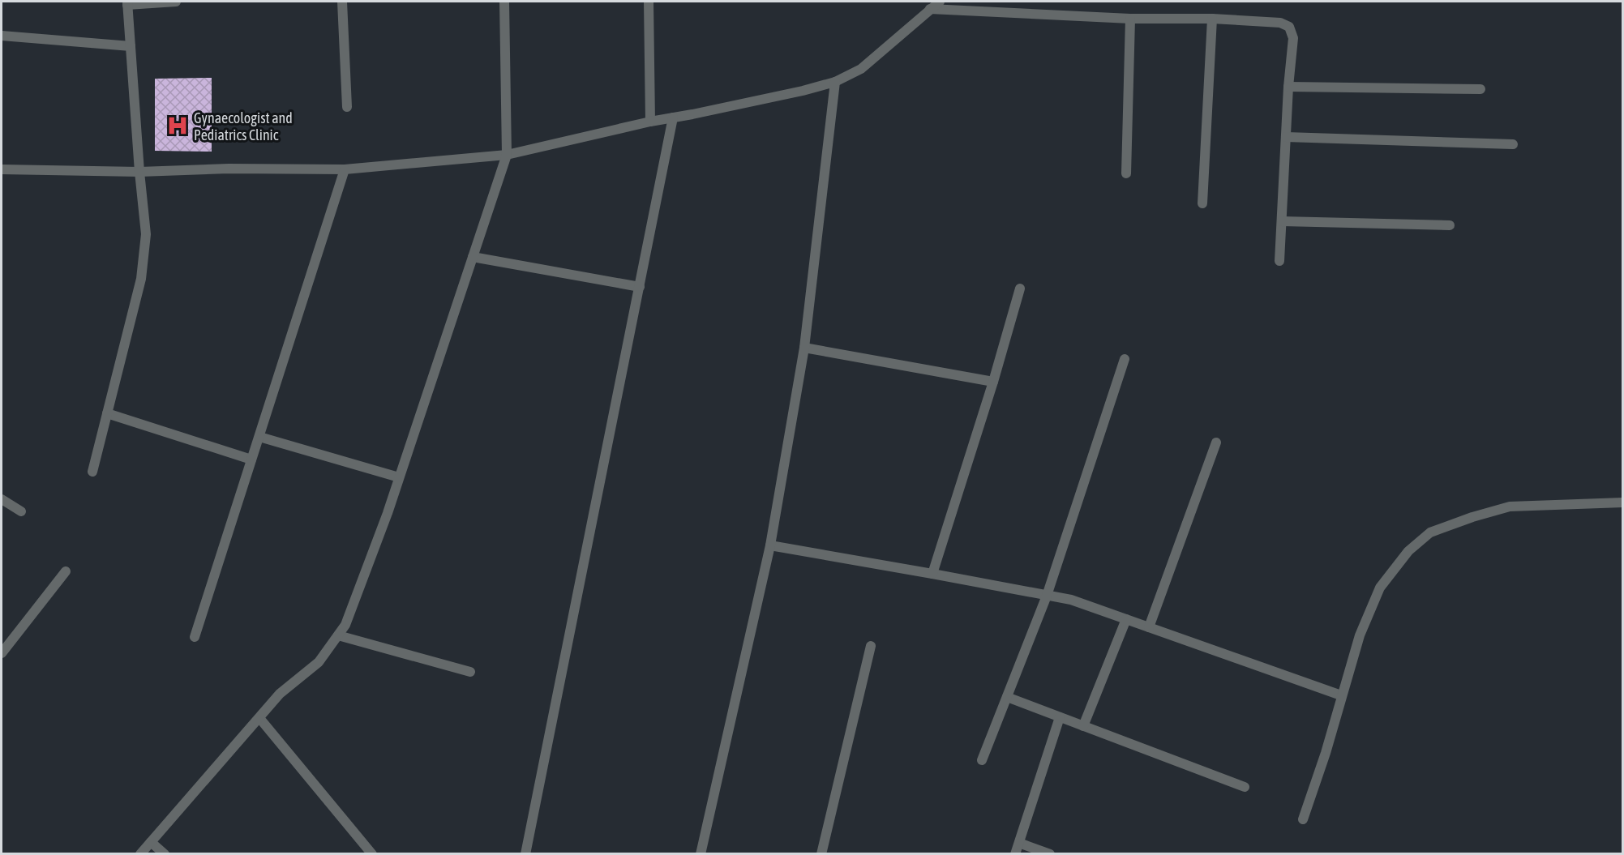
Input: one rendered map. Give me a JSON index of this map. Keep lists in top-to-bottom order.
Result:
{
  "places": {
    "hospital": ["Gynaecologist and Pediatrics Clinic"]
  }
}
